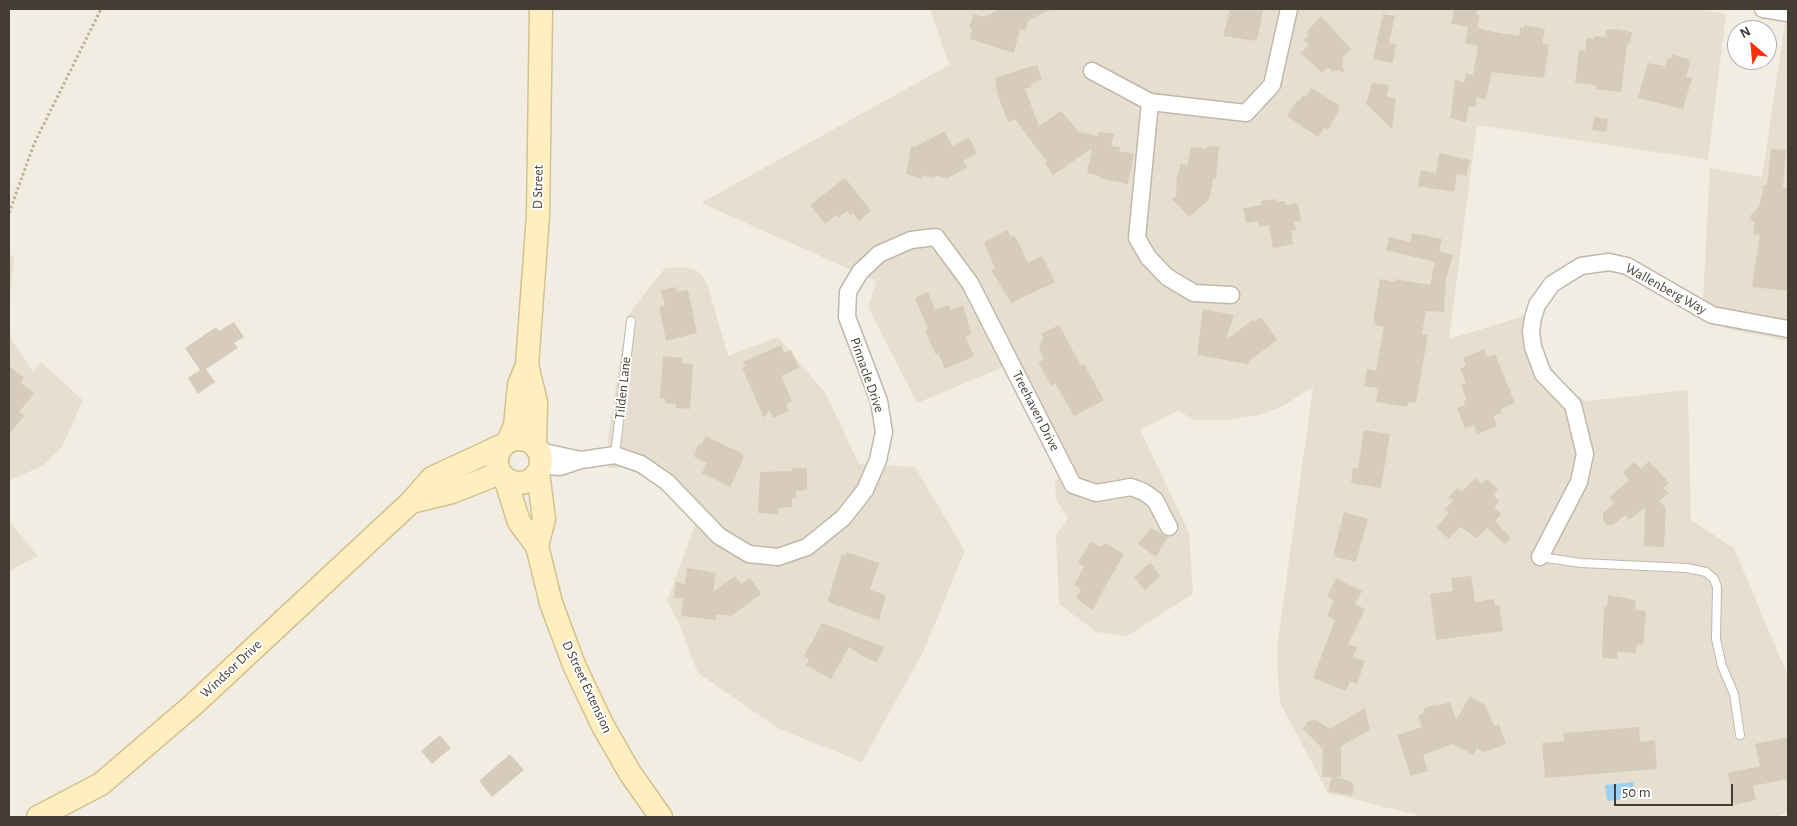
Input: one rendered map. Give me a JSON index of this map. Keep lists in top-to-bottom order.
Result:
{
  "streets": {
    "street": [
      "D Street",
      "Wallenberg Way",
      "Pinnacle Drive",
      "Treehaven Drive",
      "Windsor Drive",
      "D Street Extension"
    ],
    "lane": ["Tilden Lane"]
  },
  "crossings": [
    ["D Street", "Pinnacle Drive"],
    ["D Street", "Windsor Drive"],
    ["D Street", "D Street Extension"],
    ["Pinnacle Drive", "Tilden Lane"],
    ["Pinnacle Drive", "Treehaven Drive"],
    ["Pinnacle Drive", "Windsor Drive"],
    ["Pinnacle Drive", "D Street Extension"],
    ["Windsor Drive", "D Street Extension"]
  ],
  "scale_bar": "50 m",
  "north": "top left"
}
